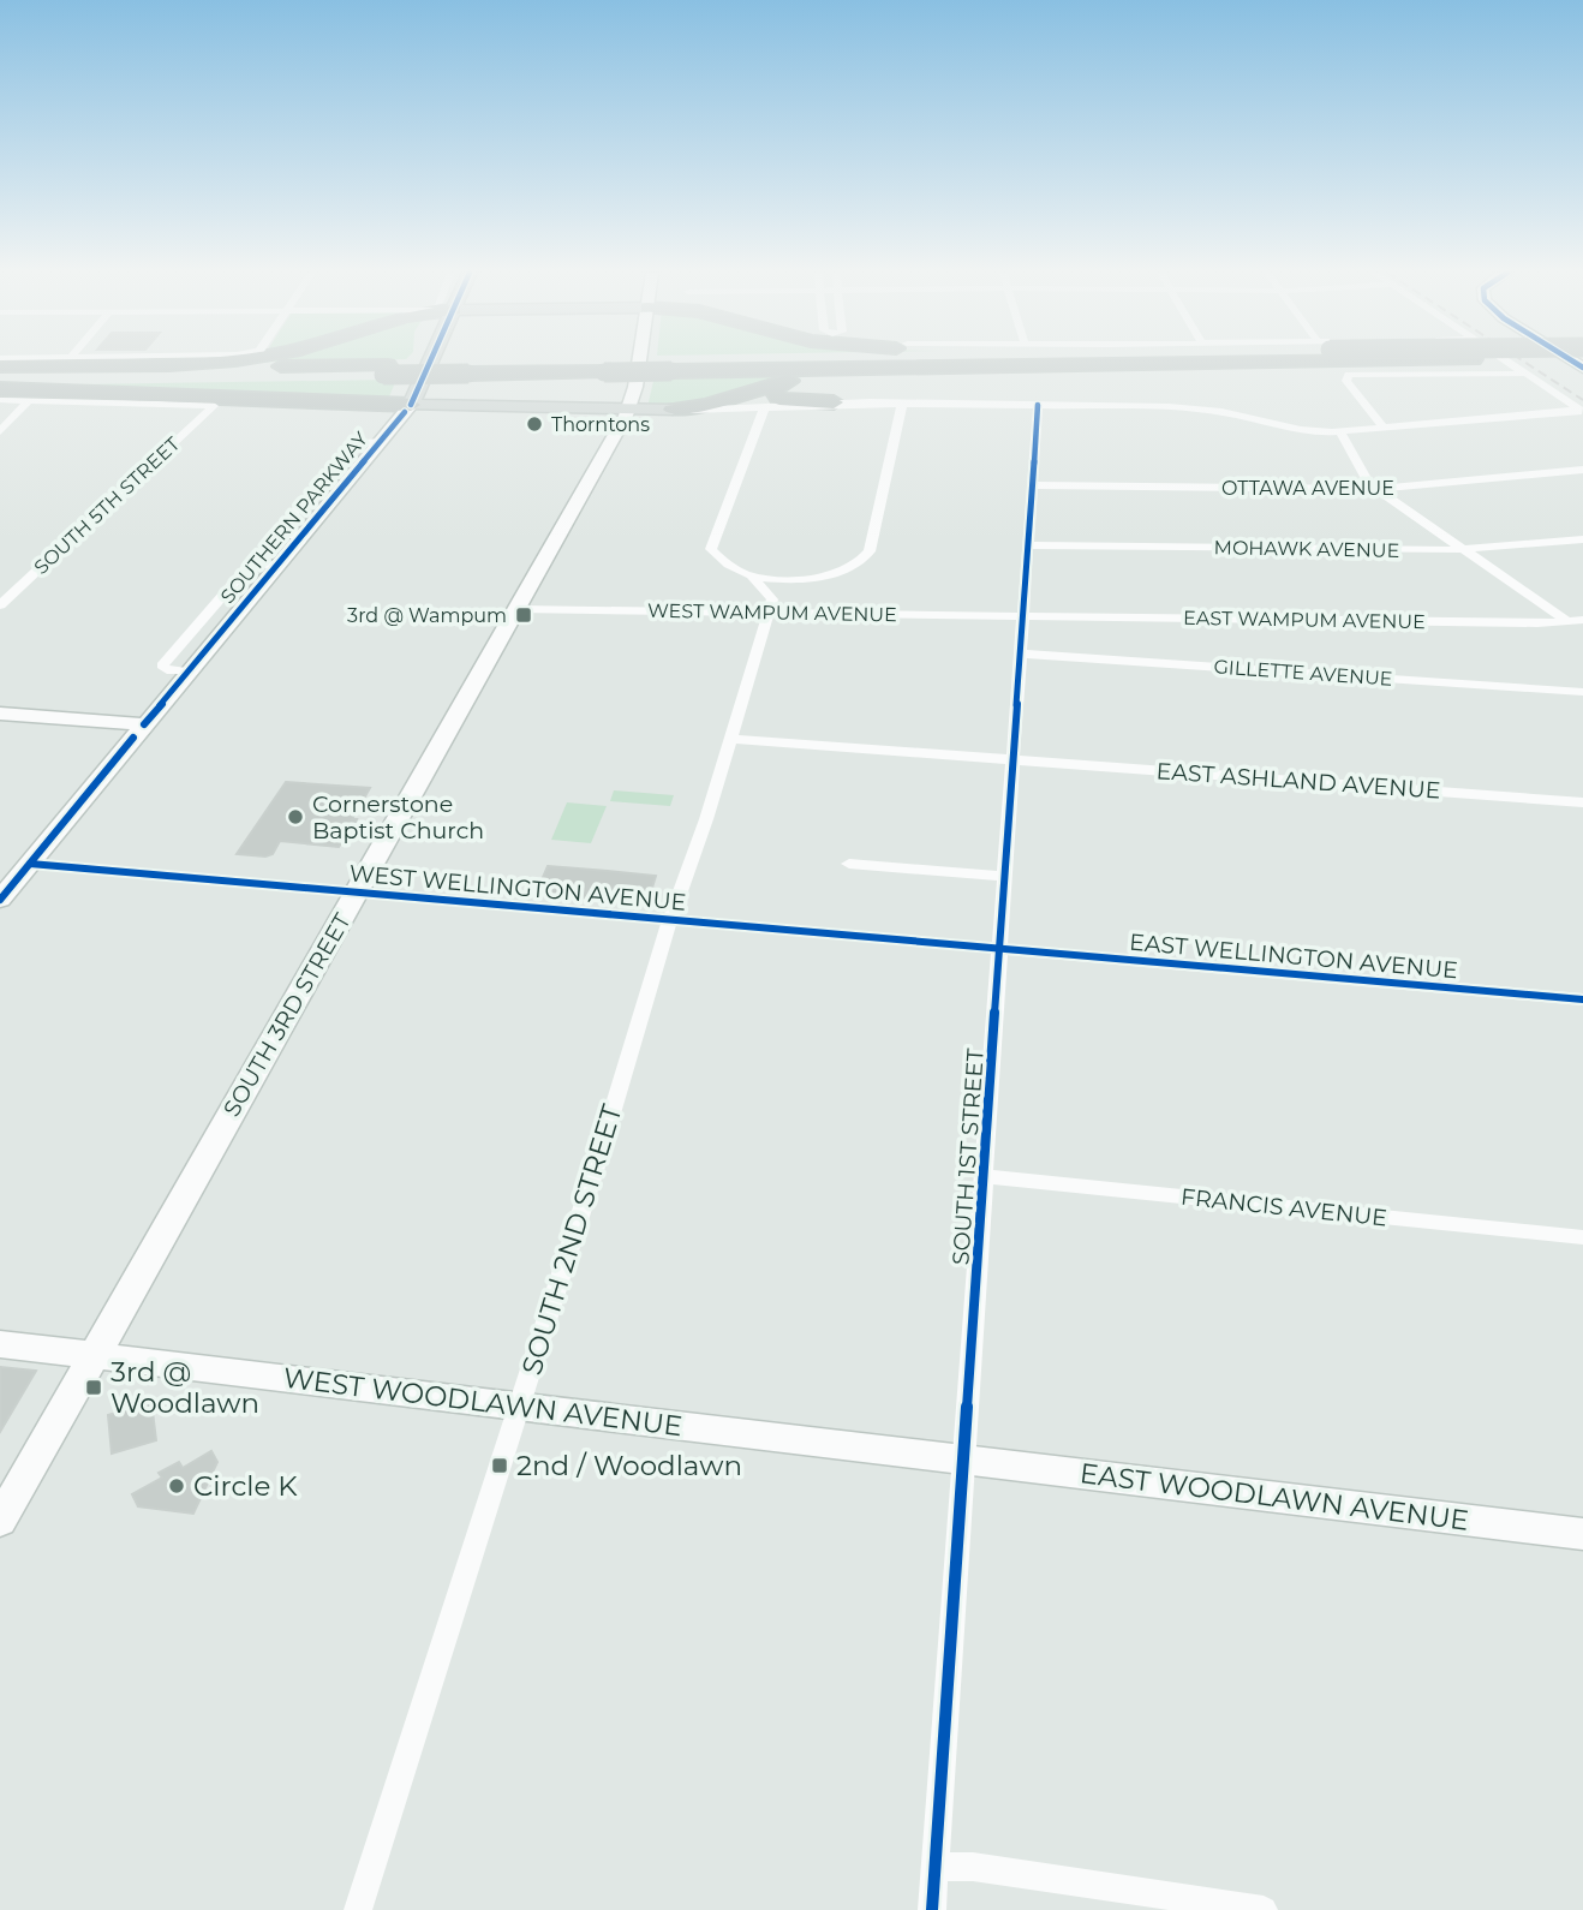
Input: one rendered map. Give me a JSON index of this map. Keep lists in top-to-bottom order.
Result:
{
  "streets": {
    "main road": [
      "SOUTHERN PARKWAY",
      "SOUTH 3RD STREET",
      "WEST WOODLAWN AVENUE",
      "EAST WOODLAWN AVENUE"
    ],
    "street": [
      "OTTAWA AVENUE",
      "SOUTH 5TH STREET",
      "MOHAWK AVENUE",
      "WEST WAMPUM AVENUE",
      "EAST WAMPUM AVENUE",
      "GILLETTE AVENUE",
      "EAST ASHLAND AVENUE",
      "WEST WELLINGTON AVENUE",
      "EAST WELLINGTON AVENUE",
      "SOUTH 1ST STREET",
      "FRANCIS AVENUE",
      "SOUTH 2ND STREET"
    ]
  },
  "crossings": [
    ["OTTAWA AVENUE", "SOUTH 1ST STREET"],
    ["SOUTHERN PARKWAY", "WEST WELLINGTON AVENUE"],
    ["MOHAWK AVENUE", "SOUTH 1ST STREET"],
    ["WEST WAMPUM AVENUE", "EAST WAMPUM AVENUE"],
    ["WEST WAMPUM AVENUE", "SOUTH 3RD STREET"],
    ["WEST WAMPUM AVENUE", "SOUTH 1ST STREET"],
    ["WEST WAMPUM AVENUE", "SOUTH 2ND STREET"],
    ["EAST WAMPUM AVENUE", "SOUTH 1ST STREET"],
    ["GILLETTE AVENUE", "SOUTH 1ST STREET"],
    ["EAST ASHLAND AVENUE", "SOUTH 1ST STREET"],
    ["EAST ASHLAND AVENUE", "SOUTH 2ND STREET"],
    ["WEST WELLINGTON AVENUE", "EAST WELLINGTON AVENUE"],
    ["WEST WELLINGTON AVENUE", "SOUTH 3RD STREET"],
    ["WEST WELLINGTON AVENUE", "SOUTH 1ST STREET"],
    ["WEST WELLINGTON AVENUE", "SOUTH 2ND STREET"],
    ["EAST WELLINGTON AVENUE", "SOUTH 1ST STREET"],
    ["SOUTH 3RD STREET", "WEST WOODLAWN AVENUE"],
    ["SOUTH 1ST STREET", "FRANCIS AVENUE"],
    ["SOUTH 1ST STREET", "WEST WOODLAWN AVENUE"],
    ["SOUTH 1ST STREET", "EAST WOODLAWN AVENUE"],
    ["SOUTH 2ND STREET", "WEST WOODLAWN AVENUE"],
    ["WEST WOODLAWN AVENUE", "EAST WOODLAWN AVENUE"]
  ],
  "places": {
    "other": ["Thorntons", "Cornerstone Baptist Church", "Circle K"],
    "transit": ["3rd @ Wampum", "3rd @ Woodlawn", "2nd / Woodlawn"]
  }
}
